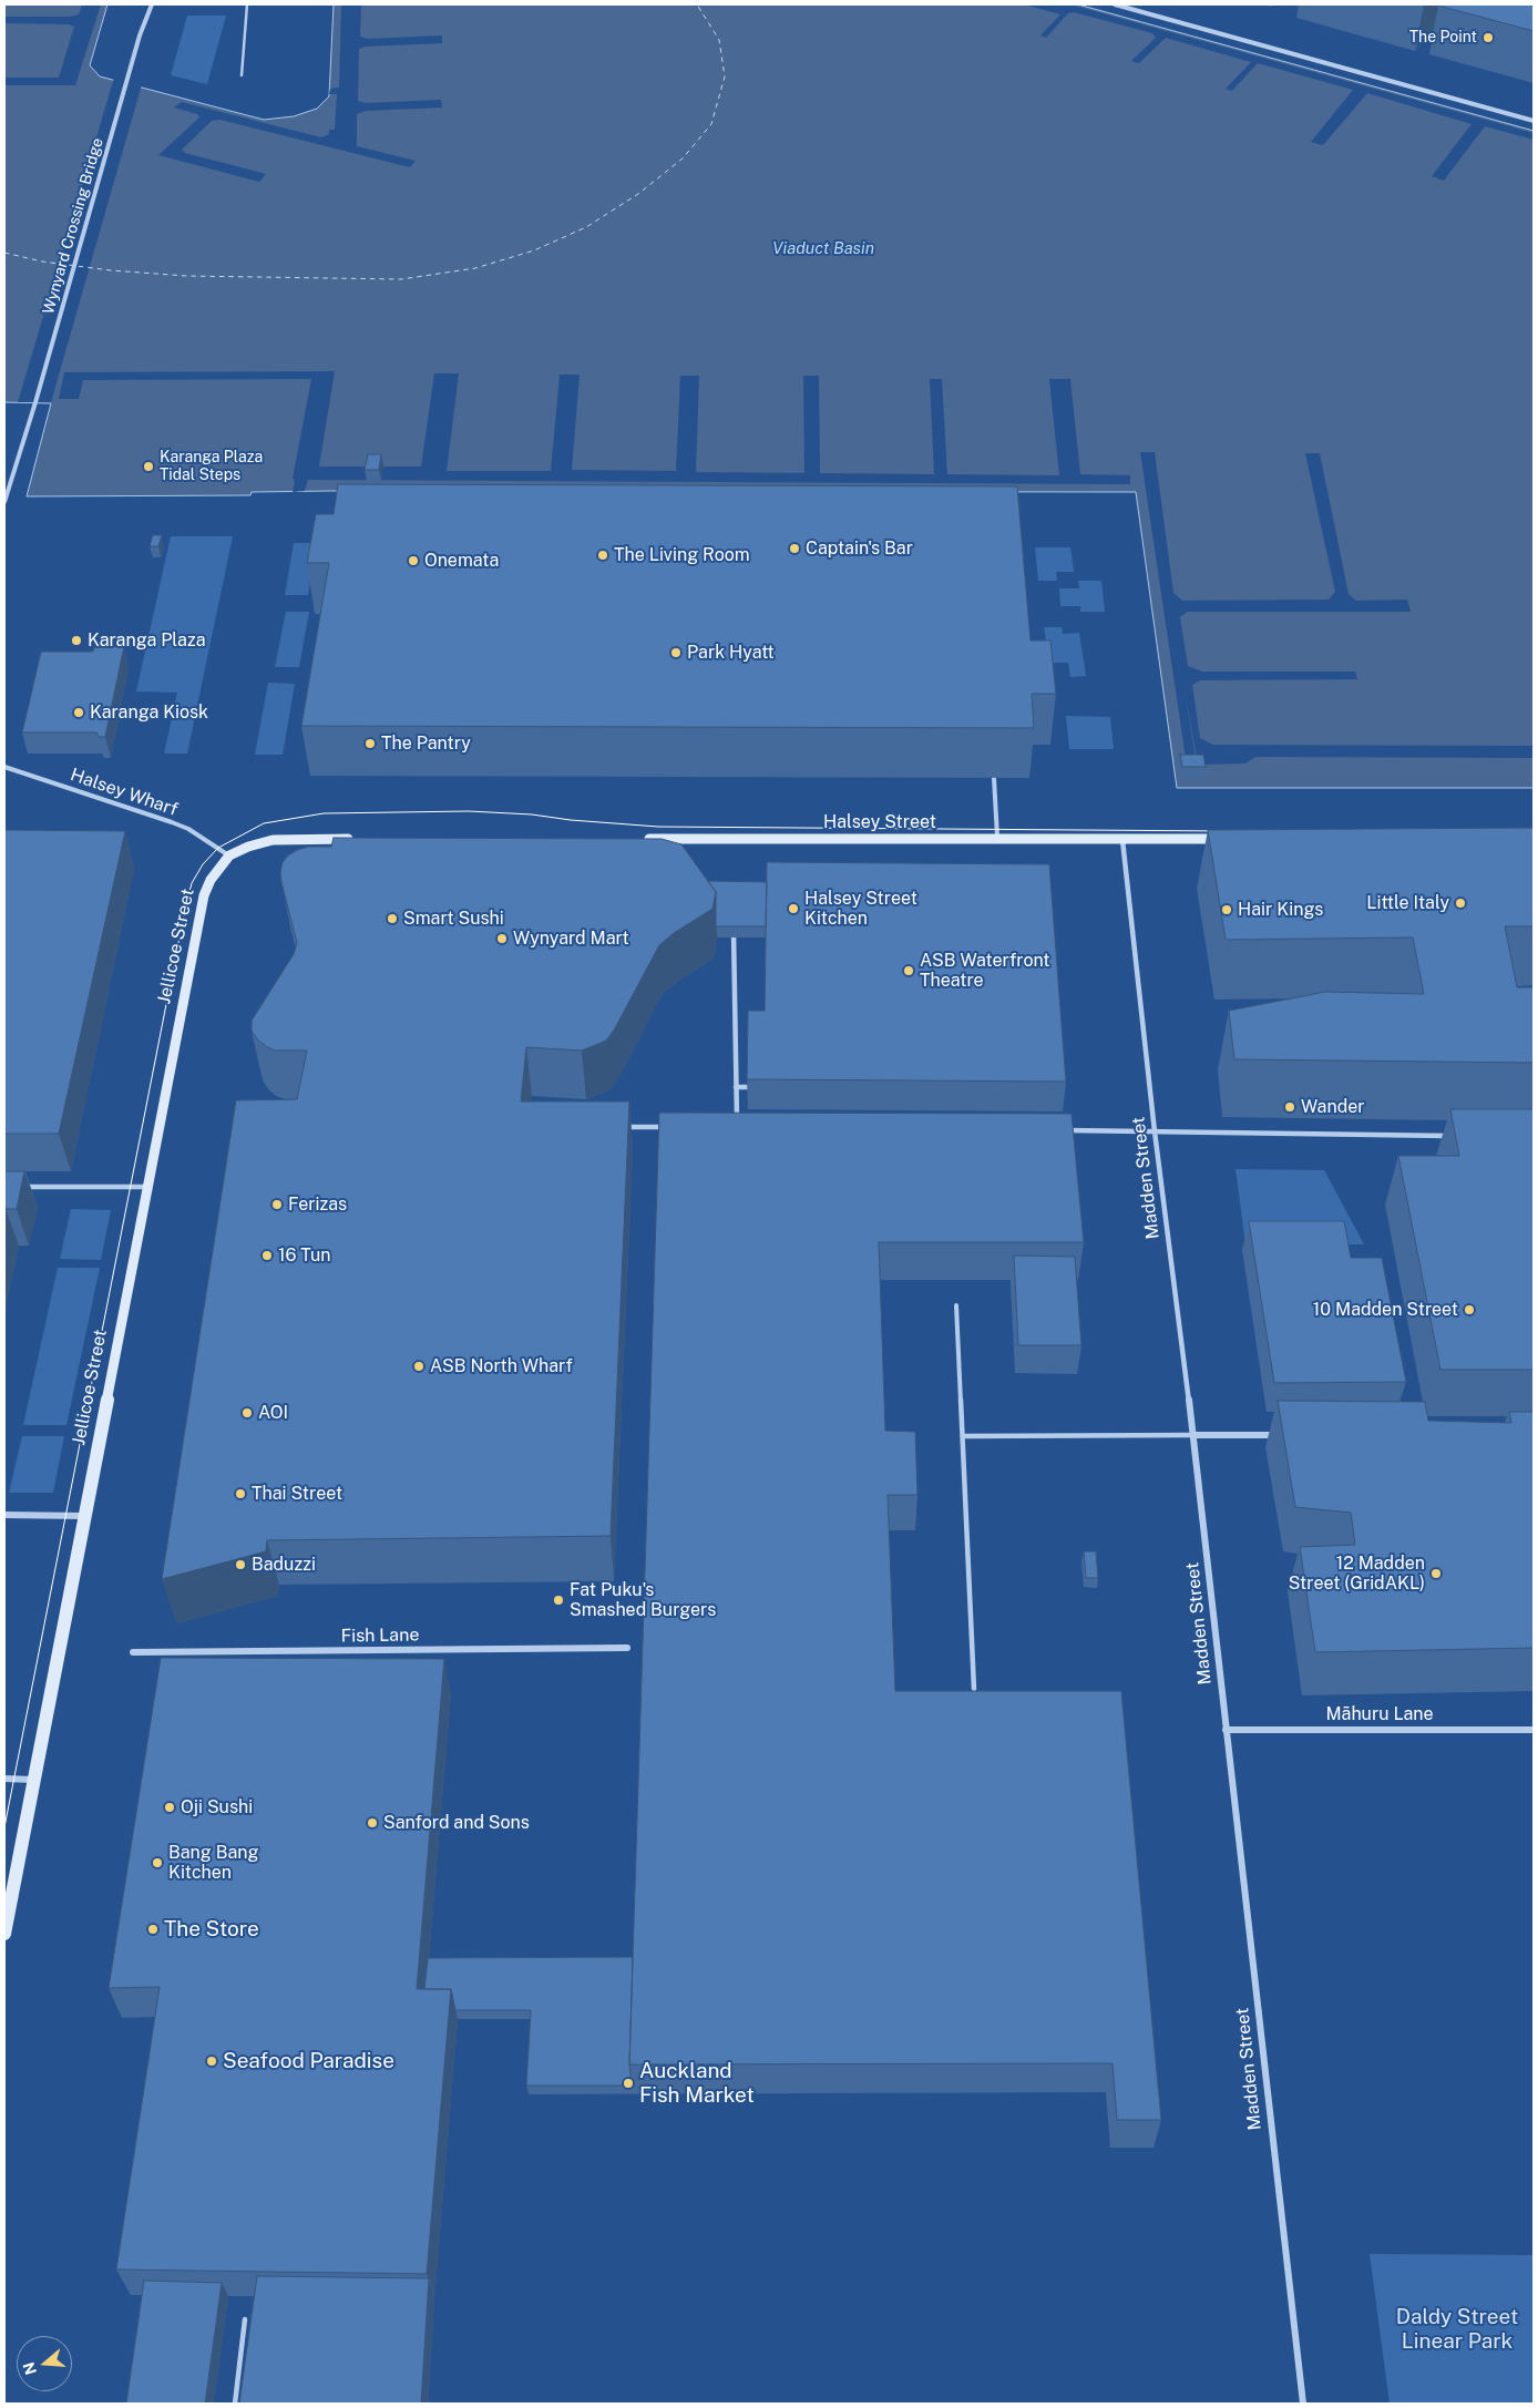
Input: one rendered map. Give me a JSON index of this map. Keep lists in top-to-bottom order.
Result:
{
  "streets": {
    "street": [
      "Wynyard Crossing Bridge",
      "Halsey Street",
      "Jellicoe Street",
      "Madden Street",
      "Fish Lane",
      "Māhuru Lane"
    ],
    "lane": ["Halsey Wharf"]
  },
  "crossings": [
    ["Halsey Wharf", "Jellicoe Street"],
    ["Halsey Street", "Madden Street"],
    ["Madden Street", "Māhuru Lane"]
  ],
  "water": ["Viaduct Basin"],
  "parks": ["Daldy Street Linear Park"],
  "places": [
    "The Point",
    "Karanga Plaza Tidal Steps",
    "Captain's Bar",
    "The Living Room",
    "Onemata",
    "Karanga Plaza",
    "Park Hyatt",
    "Karanga Kiosk",
    "The Pantry",
    "Little Italy",
    "Halsey Street Kitchen",
    "Hair Kings",
    "Smart Sushi",
    "Wynyard Mart",
    "ASB Waterfront Theatre",
    "Wander",
    "Ferizas",
    "16 Tun",
    "10 Madden Street",
    "ASB North Wharf",
    "AOI",
    "Thai Street",
    "Baduzzi",
    "12 Madden Street (GridAKL)",
    "Fat Puku's Smashed Burgers",
    "Oji Sushi",
    "Sanford and Sons",
    "Bang Bang Kitchen",
    "The Store",
    "Seafood Paradise",
    "Auckland Fish Market"
  ],
  "north": "left"
}
